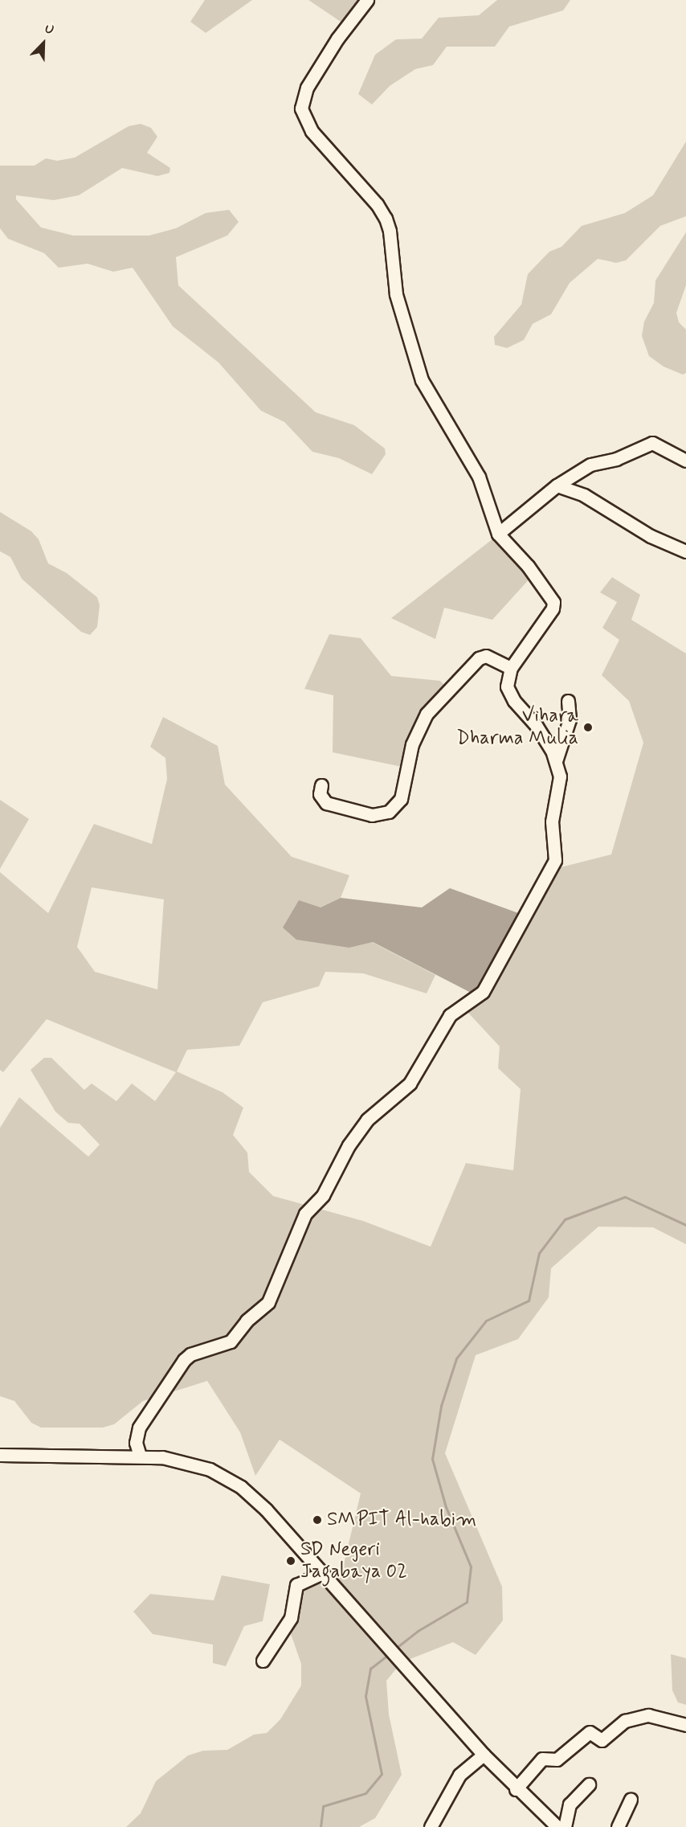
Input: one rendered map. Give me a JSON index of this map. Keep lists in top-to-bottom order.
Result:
{
  "places": ["Vihara Dharma Mulia", "SMPIT Al-habim", "SD Negeri Jagabaya 02"],
  "north": "top right"
}
